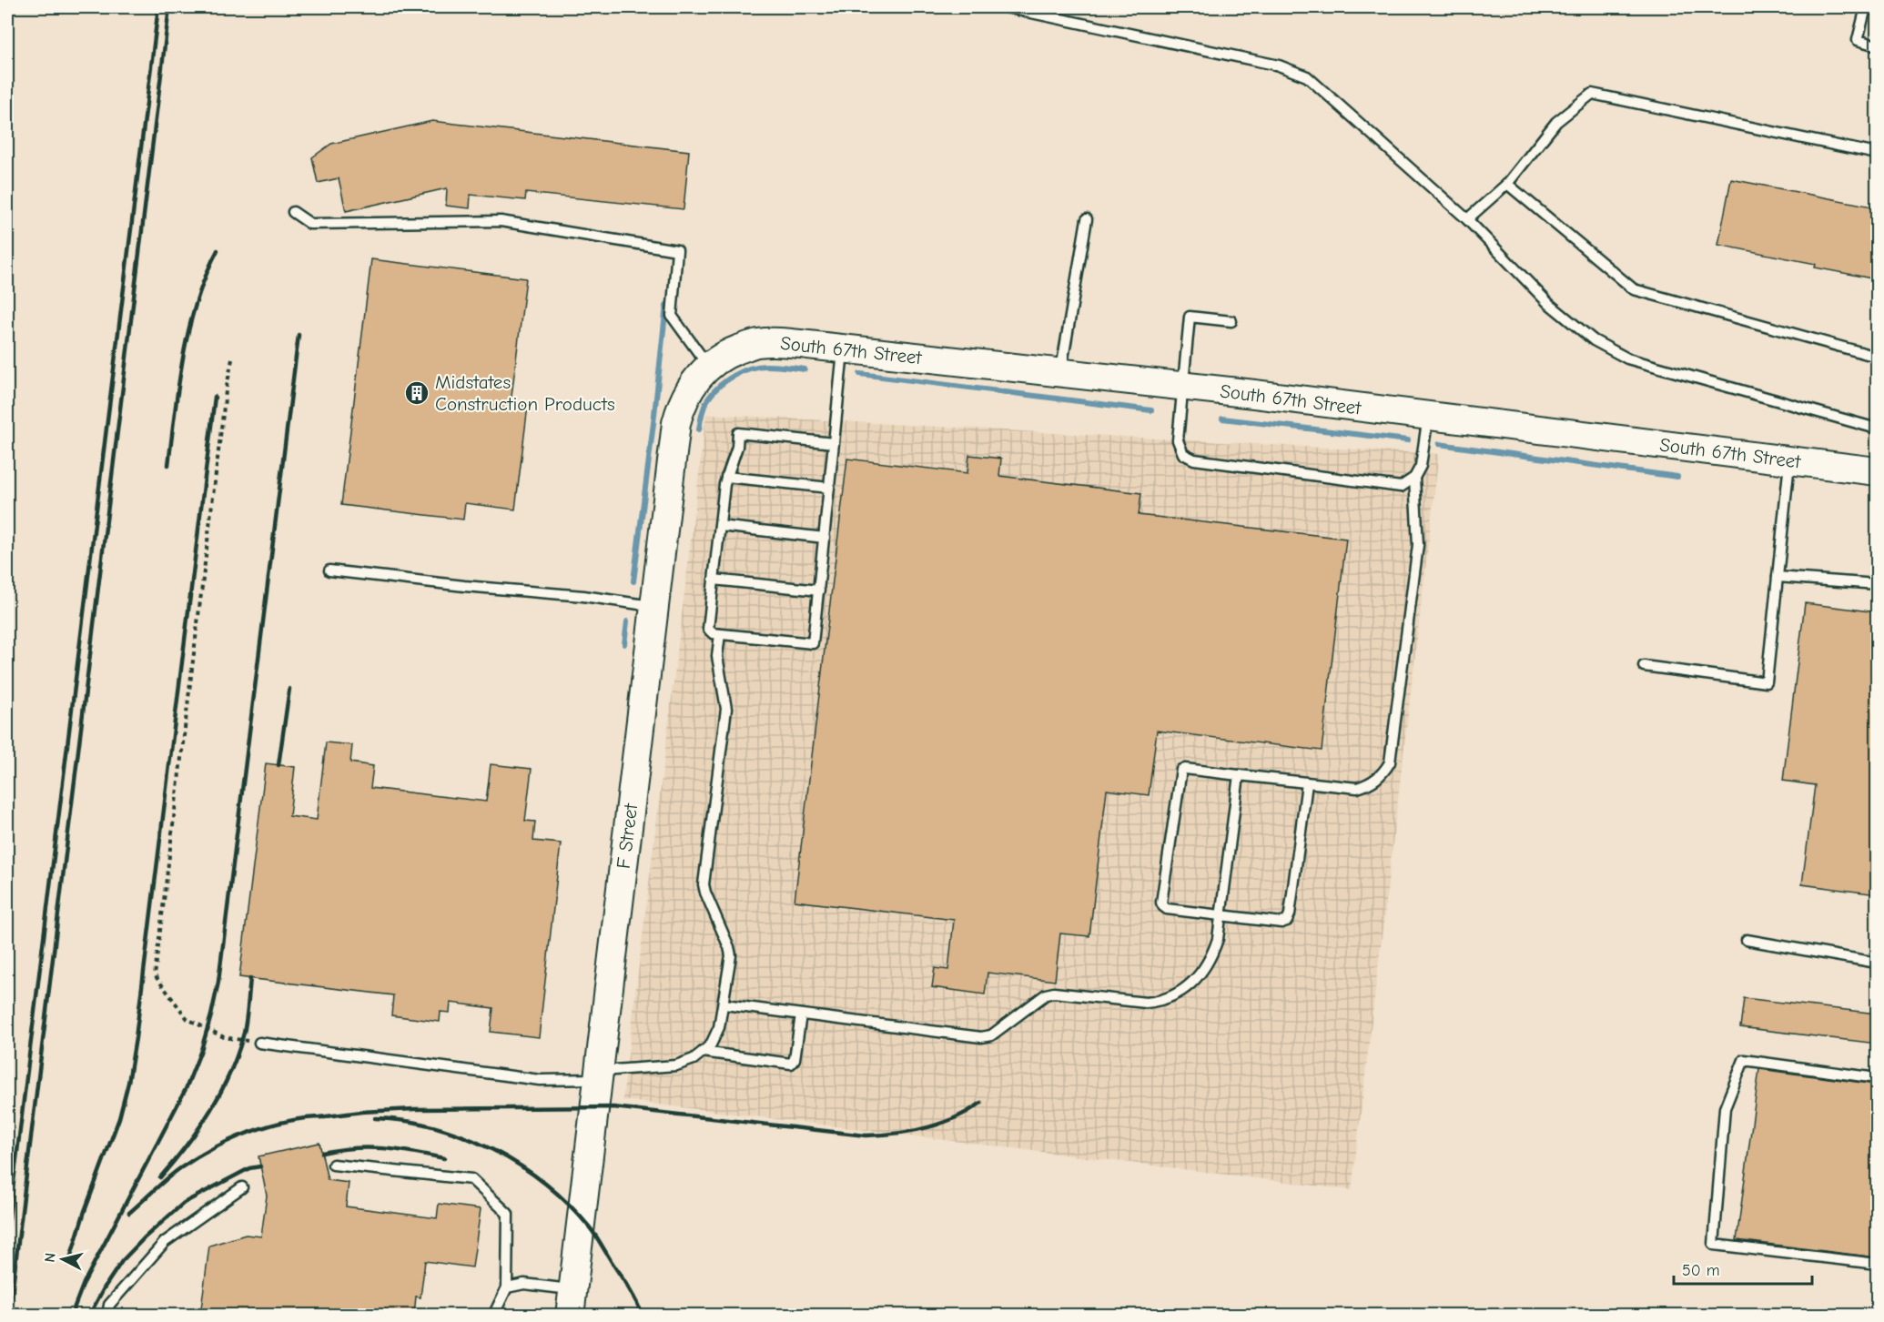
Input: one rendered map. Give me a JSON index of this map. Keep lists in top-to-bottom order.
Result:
{
  "streets": {
    "street": ["South 67th Street", "F Street"]
  },
  "crossings": [
    ["South 67th Street", "F Street"]
  ],
  "places": {
    "building": ["Midstates Construction Products"]
  },
  "scale_bar": "50 m",
  "north": "left"
}
